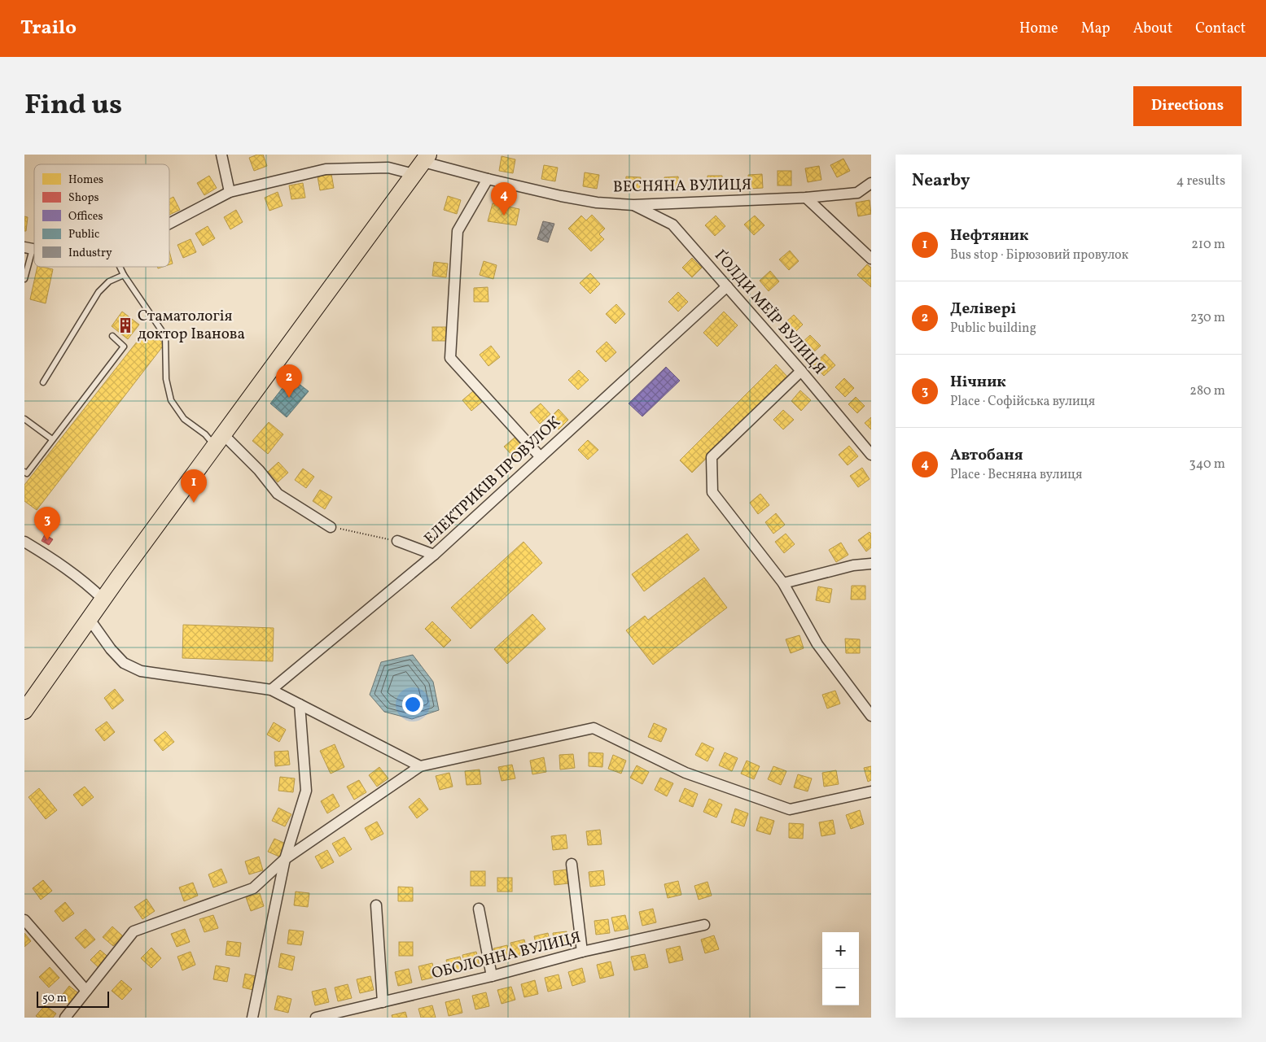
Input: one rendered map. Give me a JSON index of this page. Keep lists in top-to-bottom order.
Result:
{
  "streets": {
    "street": [
      "ВЕСНЯНА ВУЛИЦЯ",
      "ҐОЛДИ МЕЇР ВУЛИЦЯ",
      "ЕЛЕКТРИКІВ ПРОВУЛОК",
      "ОБОЛОННА ВУЛИЦЯ"
    ]
  },
  "crossings": [
    ["ВЕСНЯНА ВУЛИЦЯ", "ҐОЛДИ МЕЇР ВУЛИЦЯ"],
    ["ҐОЛДИ МЕЇР ВУЛИЦЯ", "ЕЛЕКТРИКІВ ПРОВУЛОК"]
  ],
  "places": {
    "building": ["Стаматологія доктор Іванова"]
  },
  "legend": [
    "Homes",
    "Shops",
    "Offices",
    "Public",
    "Industry"
  ],
  "scale_bar": "50 m",
  "page": {
    "header": "Trailo",
    "nav": [
      "Home",
      "Map",
      "About",
      "Contact"
    ],
    "title": "Find us",
    "buttons": "Directions",
    "heading": ["Nearby", "4 results"],
    "pins": [
      "4",
      "2",
      "1",
      "3"
    ],
    "list": [
      {
        "mark": "1",
        "name": "Нефтяник",
        "note": "Bus stop · Бірюзовий провулок",
        "value": "210 m"
      },
      {
        "mark": "2",
        "name": "Делівері",
        "note": "Public building",
        "value": "230 m"
      },
      {
        "mark": "3",
        "name": "Нічник",
        "note": "Place · Софійська вулиця",
        "value": "280 m"
      },
      {
        "mark": "4",
        "name": "Автобаня",
        "note": "Place · Весняна вулиця",
        "value": "340 m"
      }
    ],
    "map_buttons": ["+", "−"],
    "scale": "50 m"
  }
}
